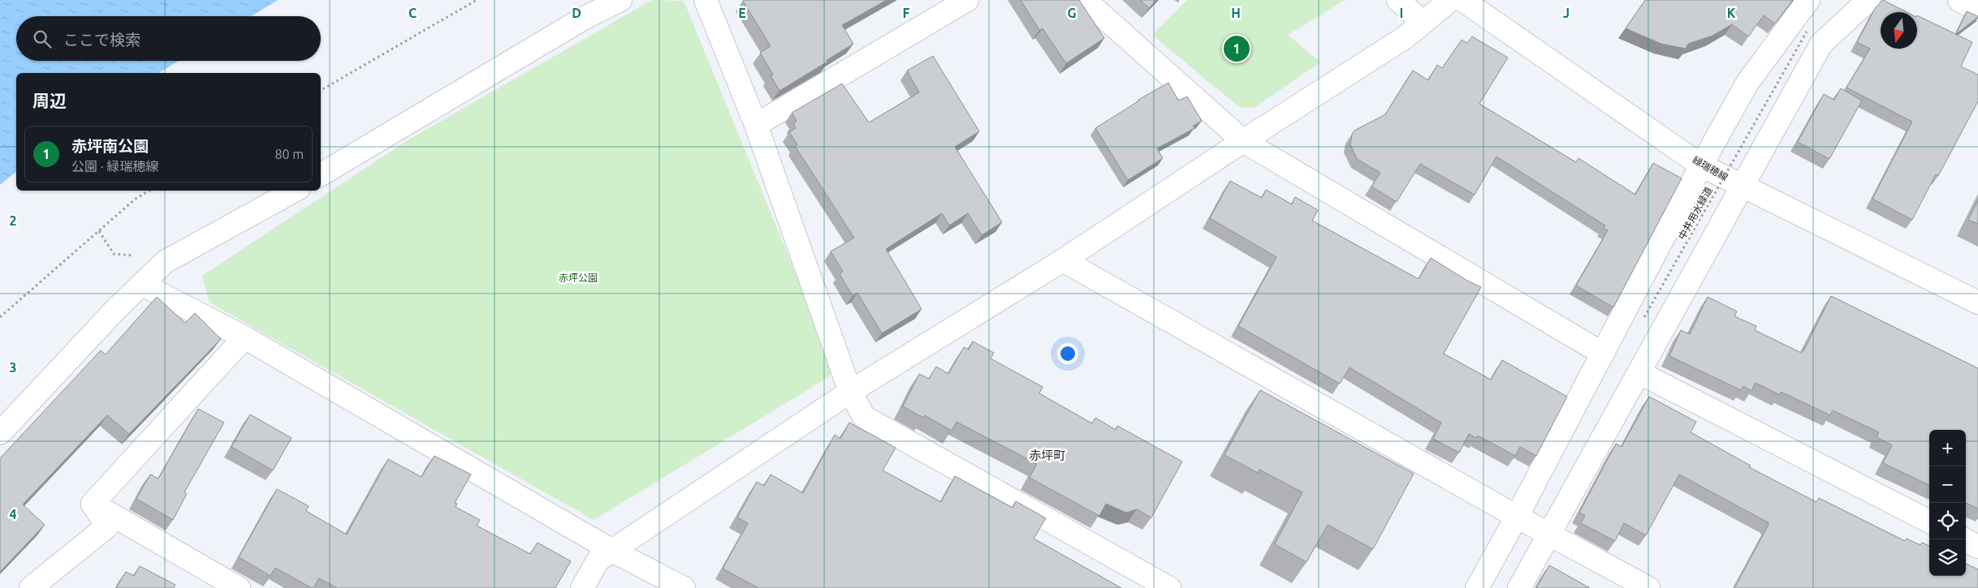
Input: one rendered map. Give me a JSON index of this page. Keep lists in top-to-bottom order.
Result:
{
  "streets": {
    "street": ["緑瑞穂線"],
    "path": ["中井用水緑道"]
  },
  "districts": ["赤坪町"],
  "parks": ["赤坪公園"],
  "north": "bottom",
  "page": {
    "search": "ここで検索",
    "pins": "1",
    "heading": "周辺",
    "list": [
      {
        "mark": "1",
        "name": "赤坪南公園",
        "note": "公園 · 緑瑞穂線",
        "value": "80 m"
      }
    ],
    "map_buttons": ["+", "−"]
  },
  "grid": {
    "columns": [
      "C",
      "D",
      "E",
      "F",
      "G",
      "H",
      "I",
      "J",
      "K"
    ],
    "rows": ["2", "3", "4"]
  }
}
